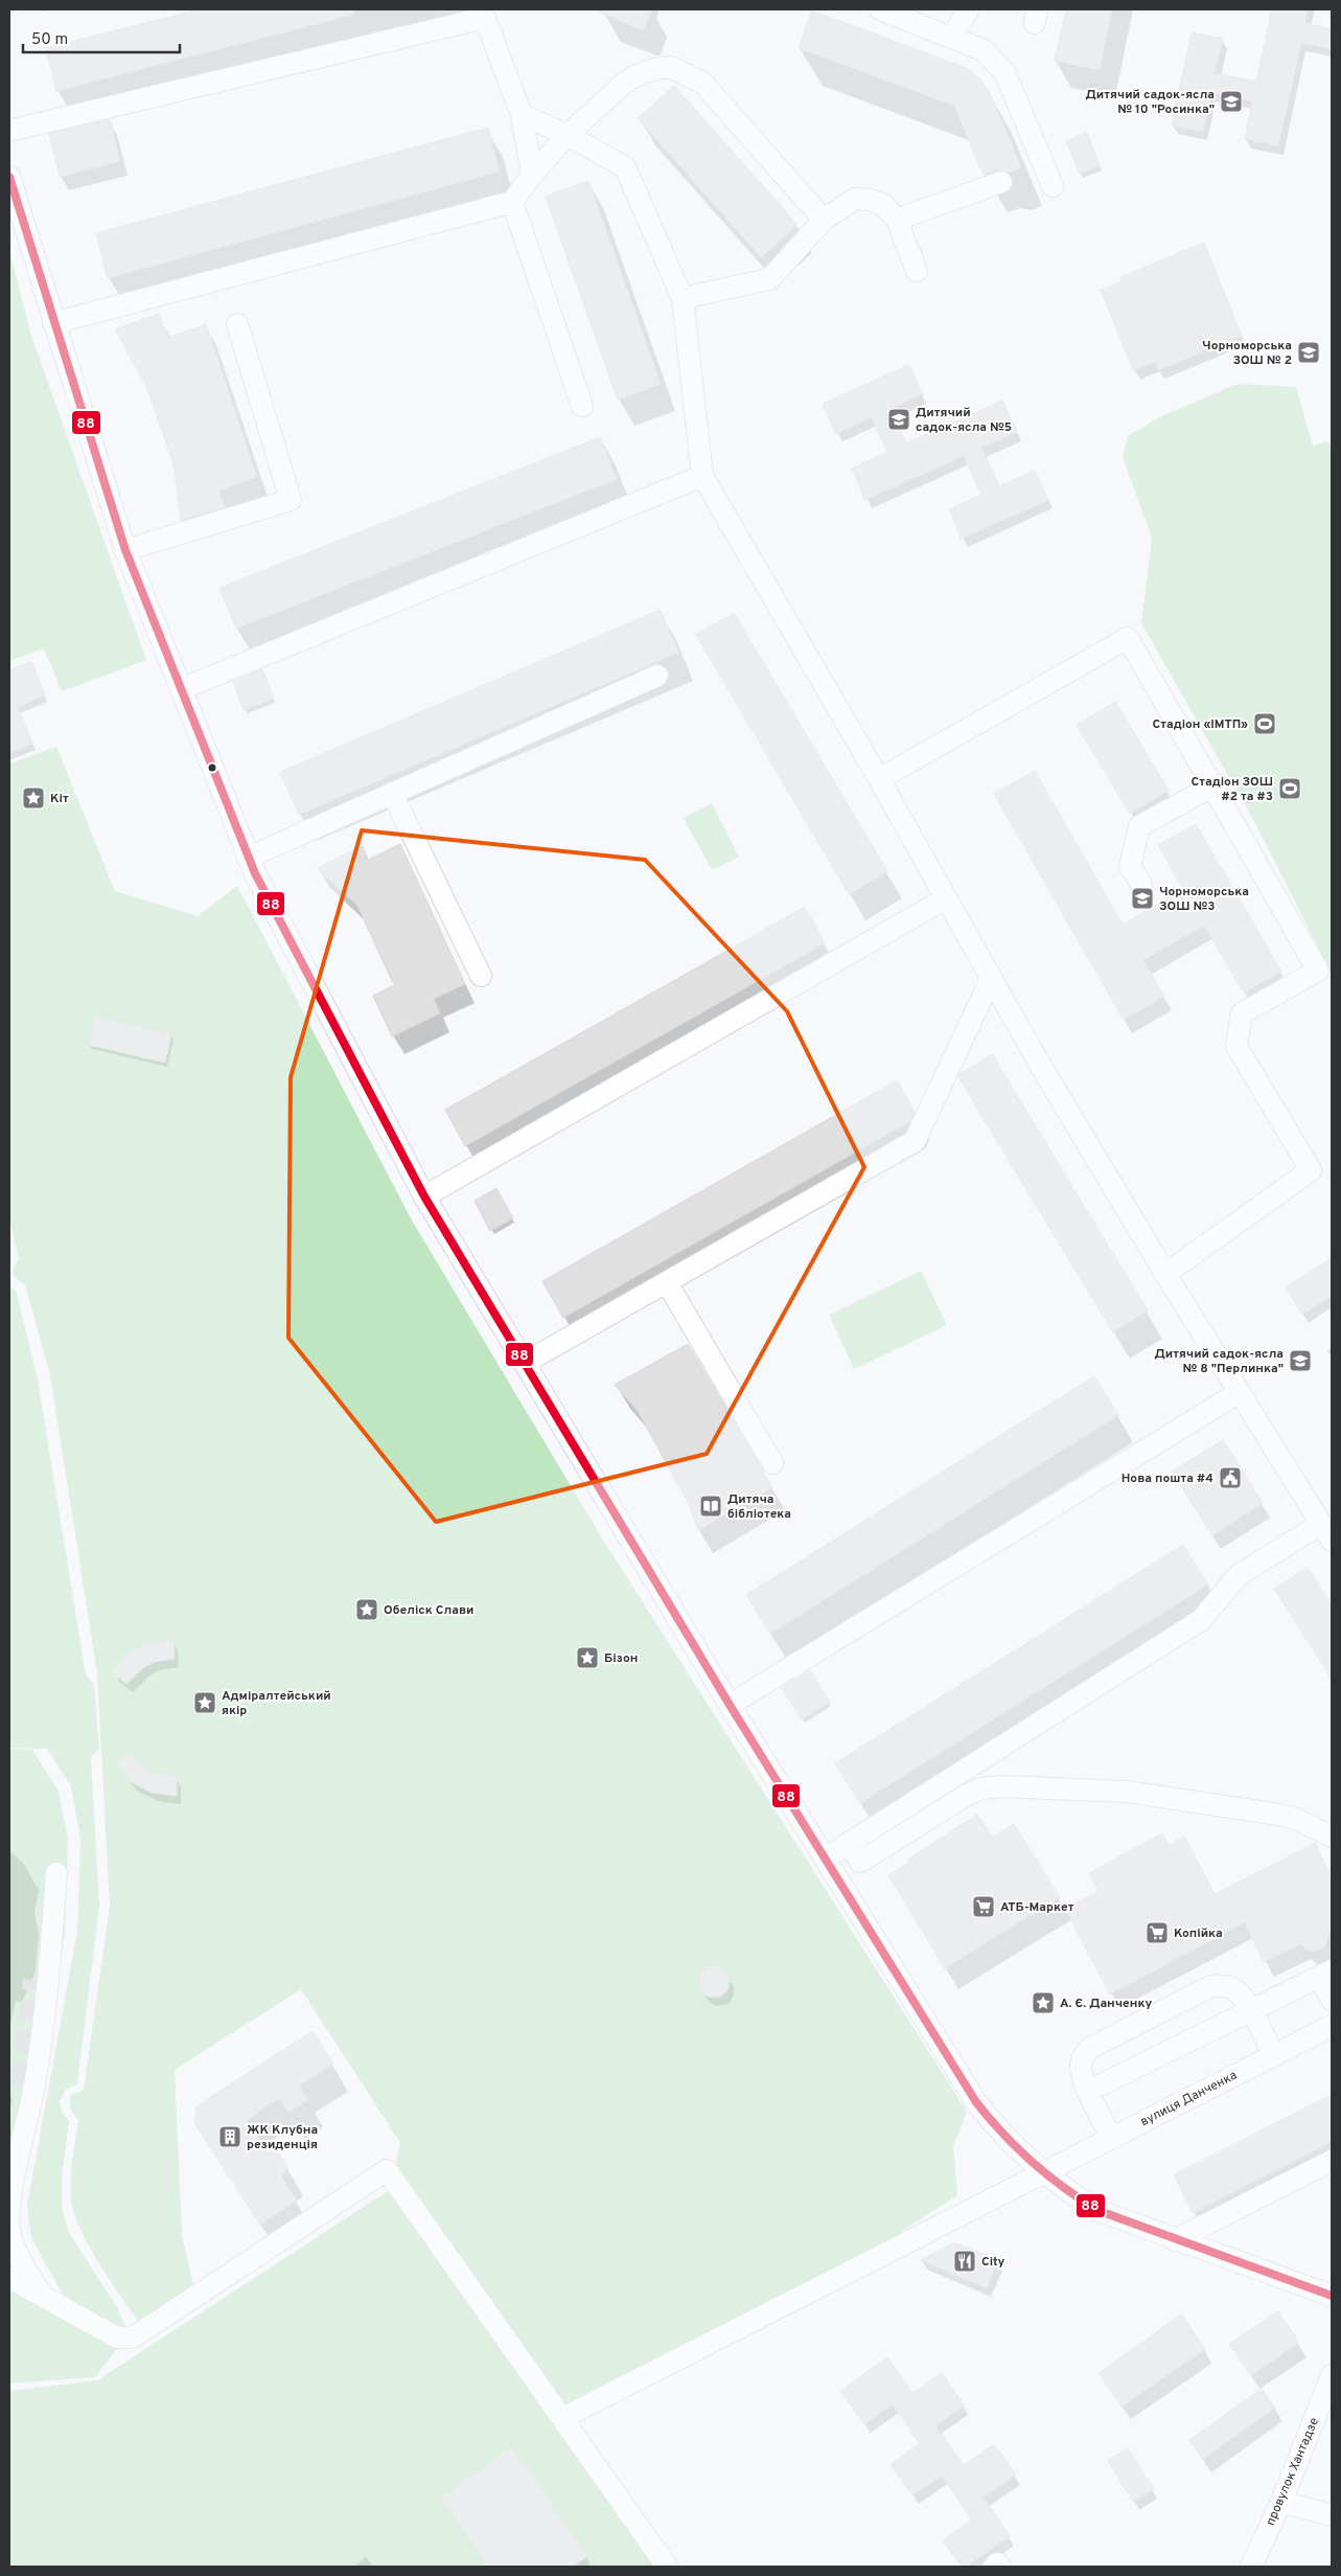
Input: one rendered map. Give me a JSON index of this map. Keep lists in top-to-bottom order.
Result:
{
  "streets": {
    "street": ["вулиця Данченка", "провулок Хантадзе"]
  },
  "places": {
    "school or university": [
      "Дитячий садок-ясла № 10 \"Росинка\"",
      "Чорноморська ЗОШ № 2",
      "Дитячий садок-ясла №5",
      "Чорноморська ЗОШ №3",
      "Дитячий садок-ясла № 8 \"Перлинка\""
    ],
    "sports": ["Стадіон «ІМТП»", "Стадіон ЗОШ #2 та #3"],
    "place": [
      "Кіт",
      "Обеліск Cлави",
      "Бізон",
      "Адміралтейський якір",
      "А. Є. Данченку"
    ],
    "public building": ["Нова пошта #4"],
    "library": ["Дитяча бібліотека"],
    "supermarket": ["АТБ-Маркет", "Копійка"],
    "building": ["ЖК Клубна резиденція"],
    "restaurant": ["City"]
  },
  "lines": ["transit line 88"],
  "scale_bar": "50 m"
}
